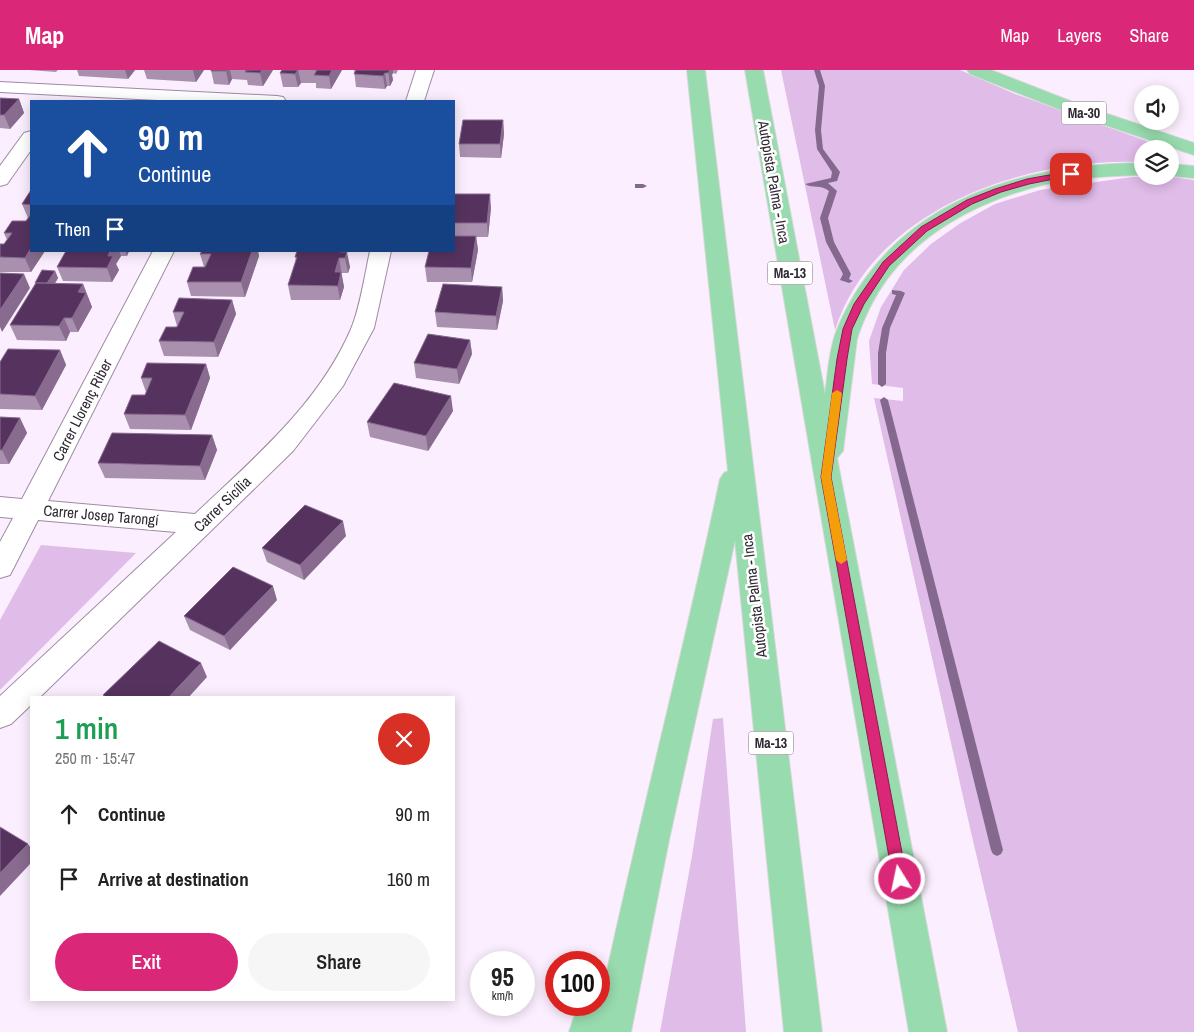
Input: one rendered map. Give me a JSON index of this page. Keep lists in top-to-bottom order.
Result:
{
  "streets": {
    "highway": ["Ma-30", "Autopista Palma - Inca", "Ma-13"],
    "street": ["Carrer Llorenç Riber", "Carrer Sicília", "Carrer Josep Tarongí"]
  },
  "crossings": [
    ["Carrer Llorenç Riber", "Carrer Josep Tarongí"],
    ["Carrer Sicília", "Carrer Josep Tarongí"]
  ],
  "page": {
    "header": "Map",
    "nav": ["Map", "Layers", "Share"],
    "turn": ["90 m", "Continue"],
    "then": "Then",
    "heading": ["1 min", "250 m · 15:47"],
    "list": [
      {
        "name": "Continue",
        "value": "90 m"
      },
      {
        "name": "Arrive at destination",
        "value": "160 m"
      }
    ],
    "buttons": ["Exit", "Share"],
    "speed": "95 km/h",
    "limit": "100"
  }
}
